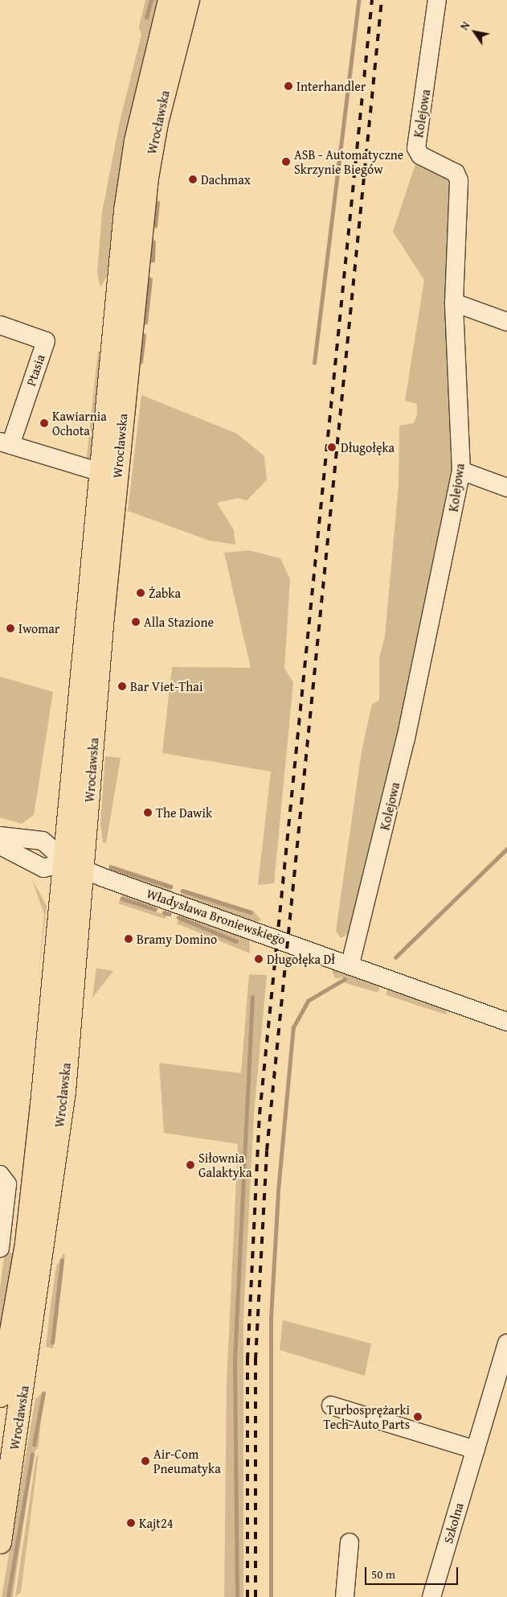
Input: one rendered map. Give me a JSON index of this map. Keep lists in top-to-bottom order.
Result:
{
  "streets": {
    "main road": ["Wrocławska"],
    "street": [
      "Kolejowa",
      "Ptasia",
      "Władysława Broniewskiego",
      "Szkolna"
    ]
  },
  "crossings": [
    ["Kolejowa", "Władysława Broniewskiego"],
    ["Wrocławska", "Ptasia"],
    ["Wrocławska", "Władysława Broniewskiego"]
  ],
  "places": [
    "Interhandler",
    "ASB - Automatyczne Skrzynie Biegów",
    "Dachmax",
    "Kawiarnia Ochota",
    "Długołęka",
    "Żabka",
    "Alla Stazione",
    "Iwomar",
    "Bar Viet-Thai",
    "The Dawik",
    "Bramy Domino",
    "Długołęka Dł",
    "Siłownia Galaktyka",
    "Turbosprężarki Tech-Auto Parts",
    "Air-Com Pneumatyka",
    "Kajt24"
  ],
  "scale_bar": "50 m",
  "north": "top left"
}
